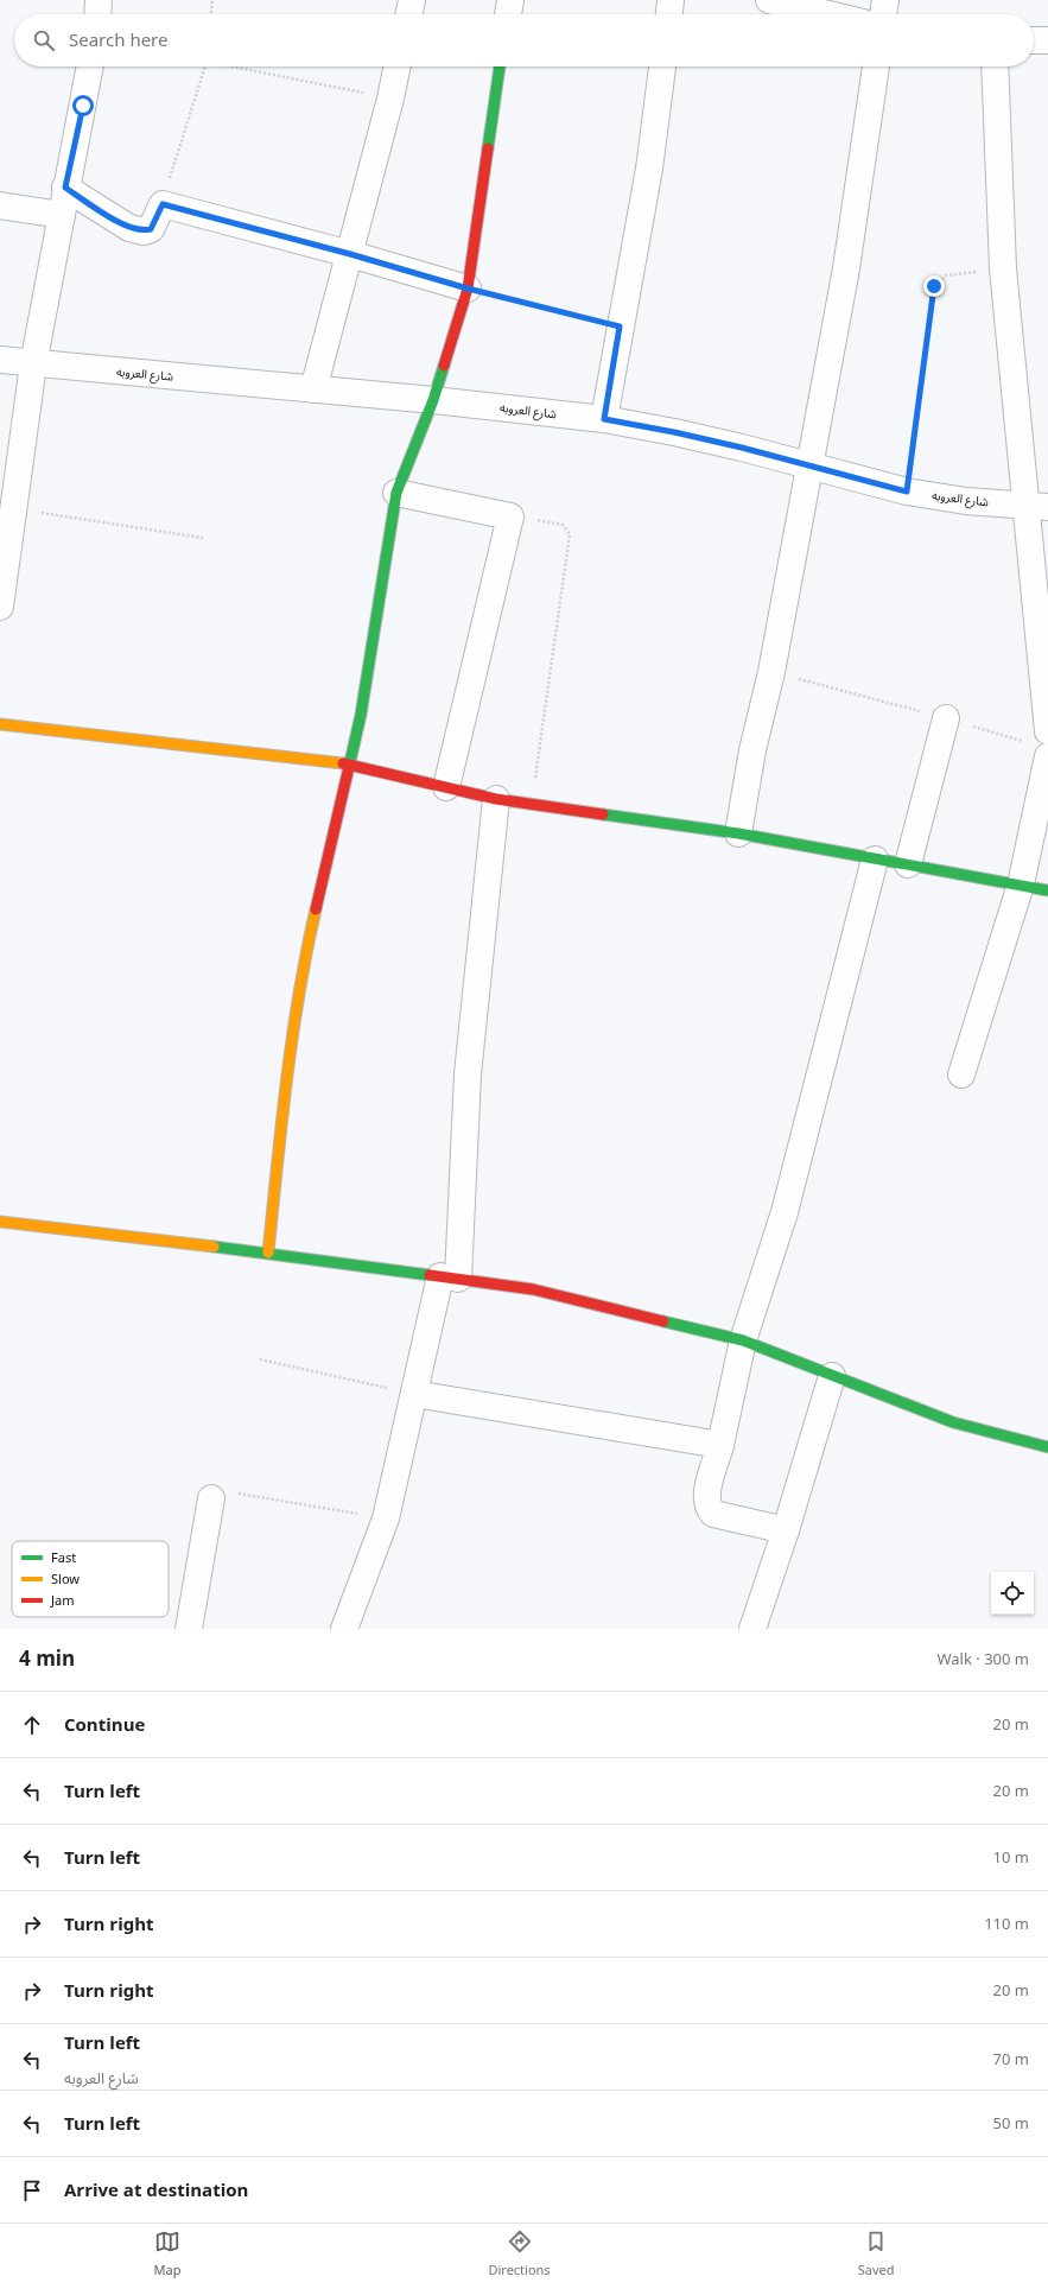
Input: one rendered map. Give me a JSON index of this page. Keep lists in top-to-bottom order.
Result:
{
  "streets": {
    "street": ["شارع العروبه"]
  },
  "legend": ["Fast", "Slow", "Jam"],
  "page": {
    "search": "Search here",
    "heading": ["4 min", "Walk · 300 m"],
    "list": [
      ["Continue", "20 m"],
      ["Turn left", "20 m"],
      ["Turn left", "10 m"],
      ["Turn right", "110 m"],
      ["Turn right", "20 m"],
      ["Turn left", "شارع العروبه", "70 m"],
      ["Turn left", "50 m"],
      "Arrive at destination"
    ],
    "nav": ["Map", "Directions", "Saved"]
  }
}
